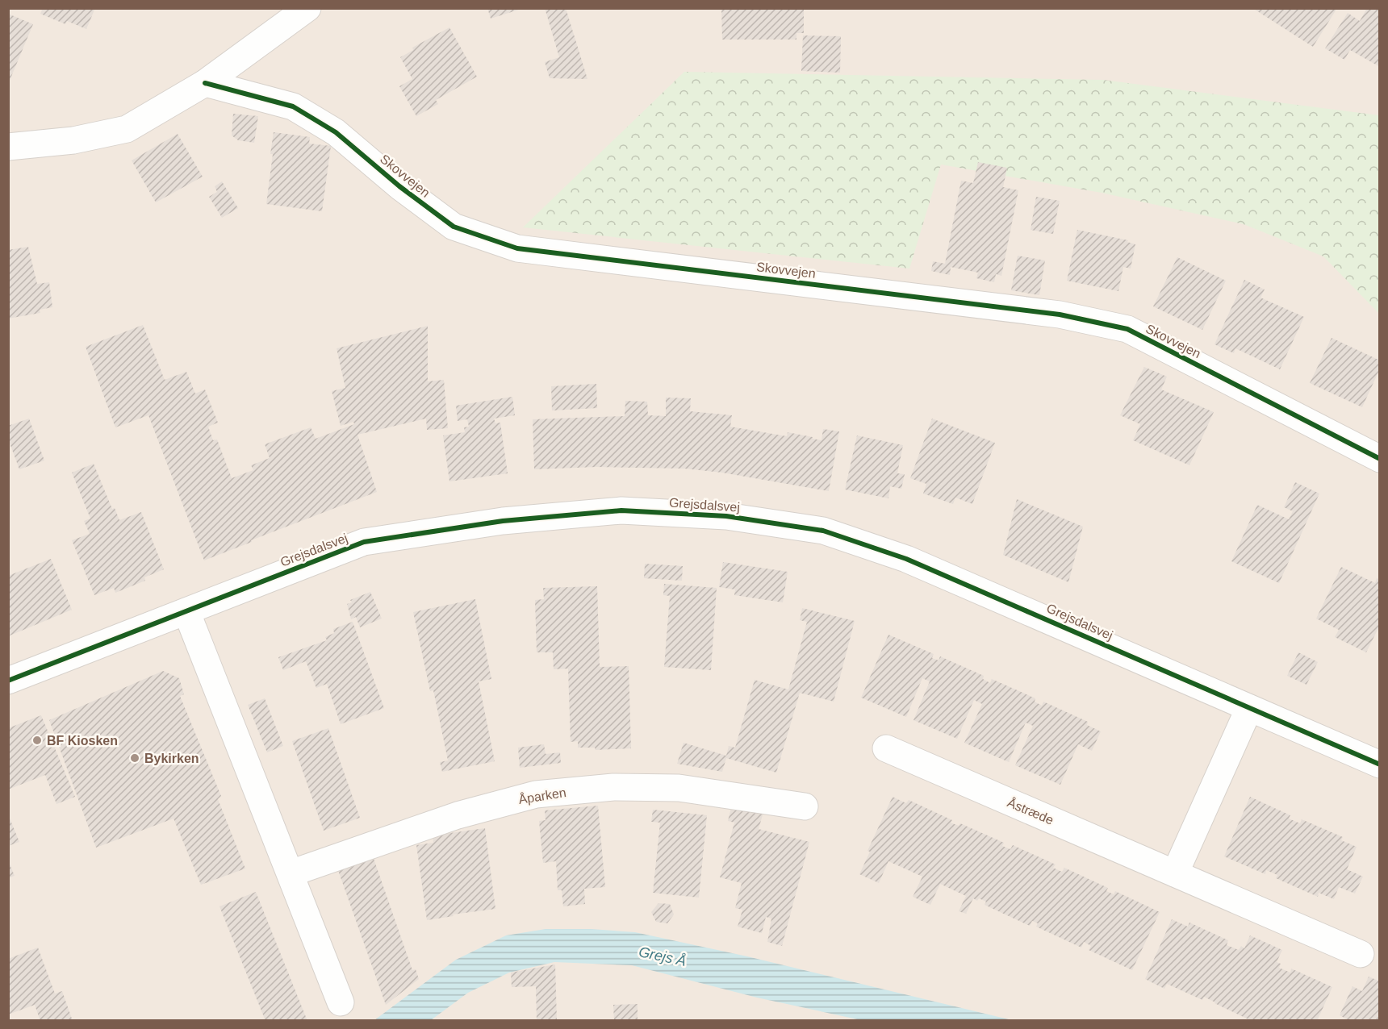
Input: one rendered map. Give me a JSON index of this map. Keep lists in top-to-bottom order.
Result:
{
  "streets": {
    "street": [
      "Skovvejen",
      "Grejsdalsvej",
      "Åparken",
      "Åstræde"
    ]
  },
  "water": ["Grejs Å"],
  "places": ["BF Kiosken", "Bykirken"]
}
